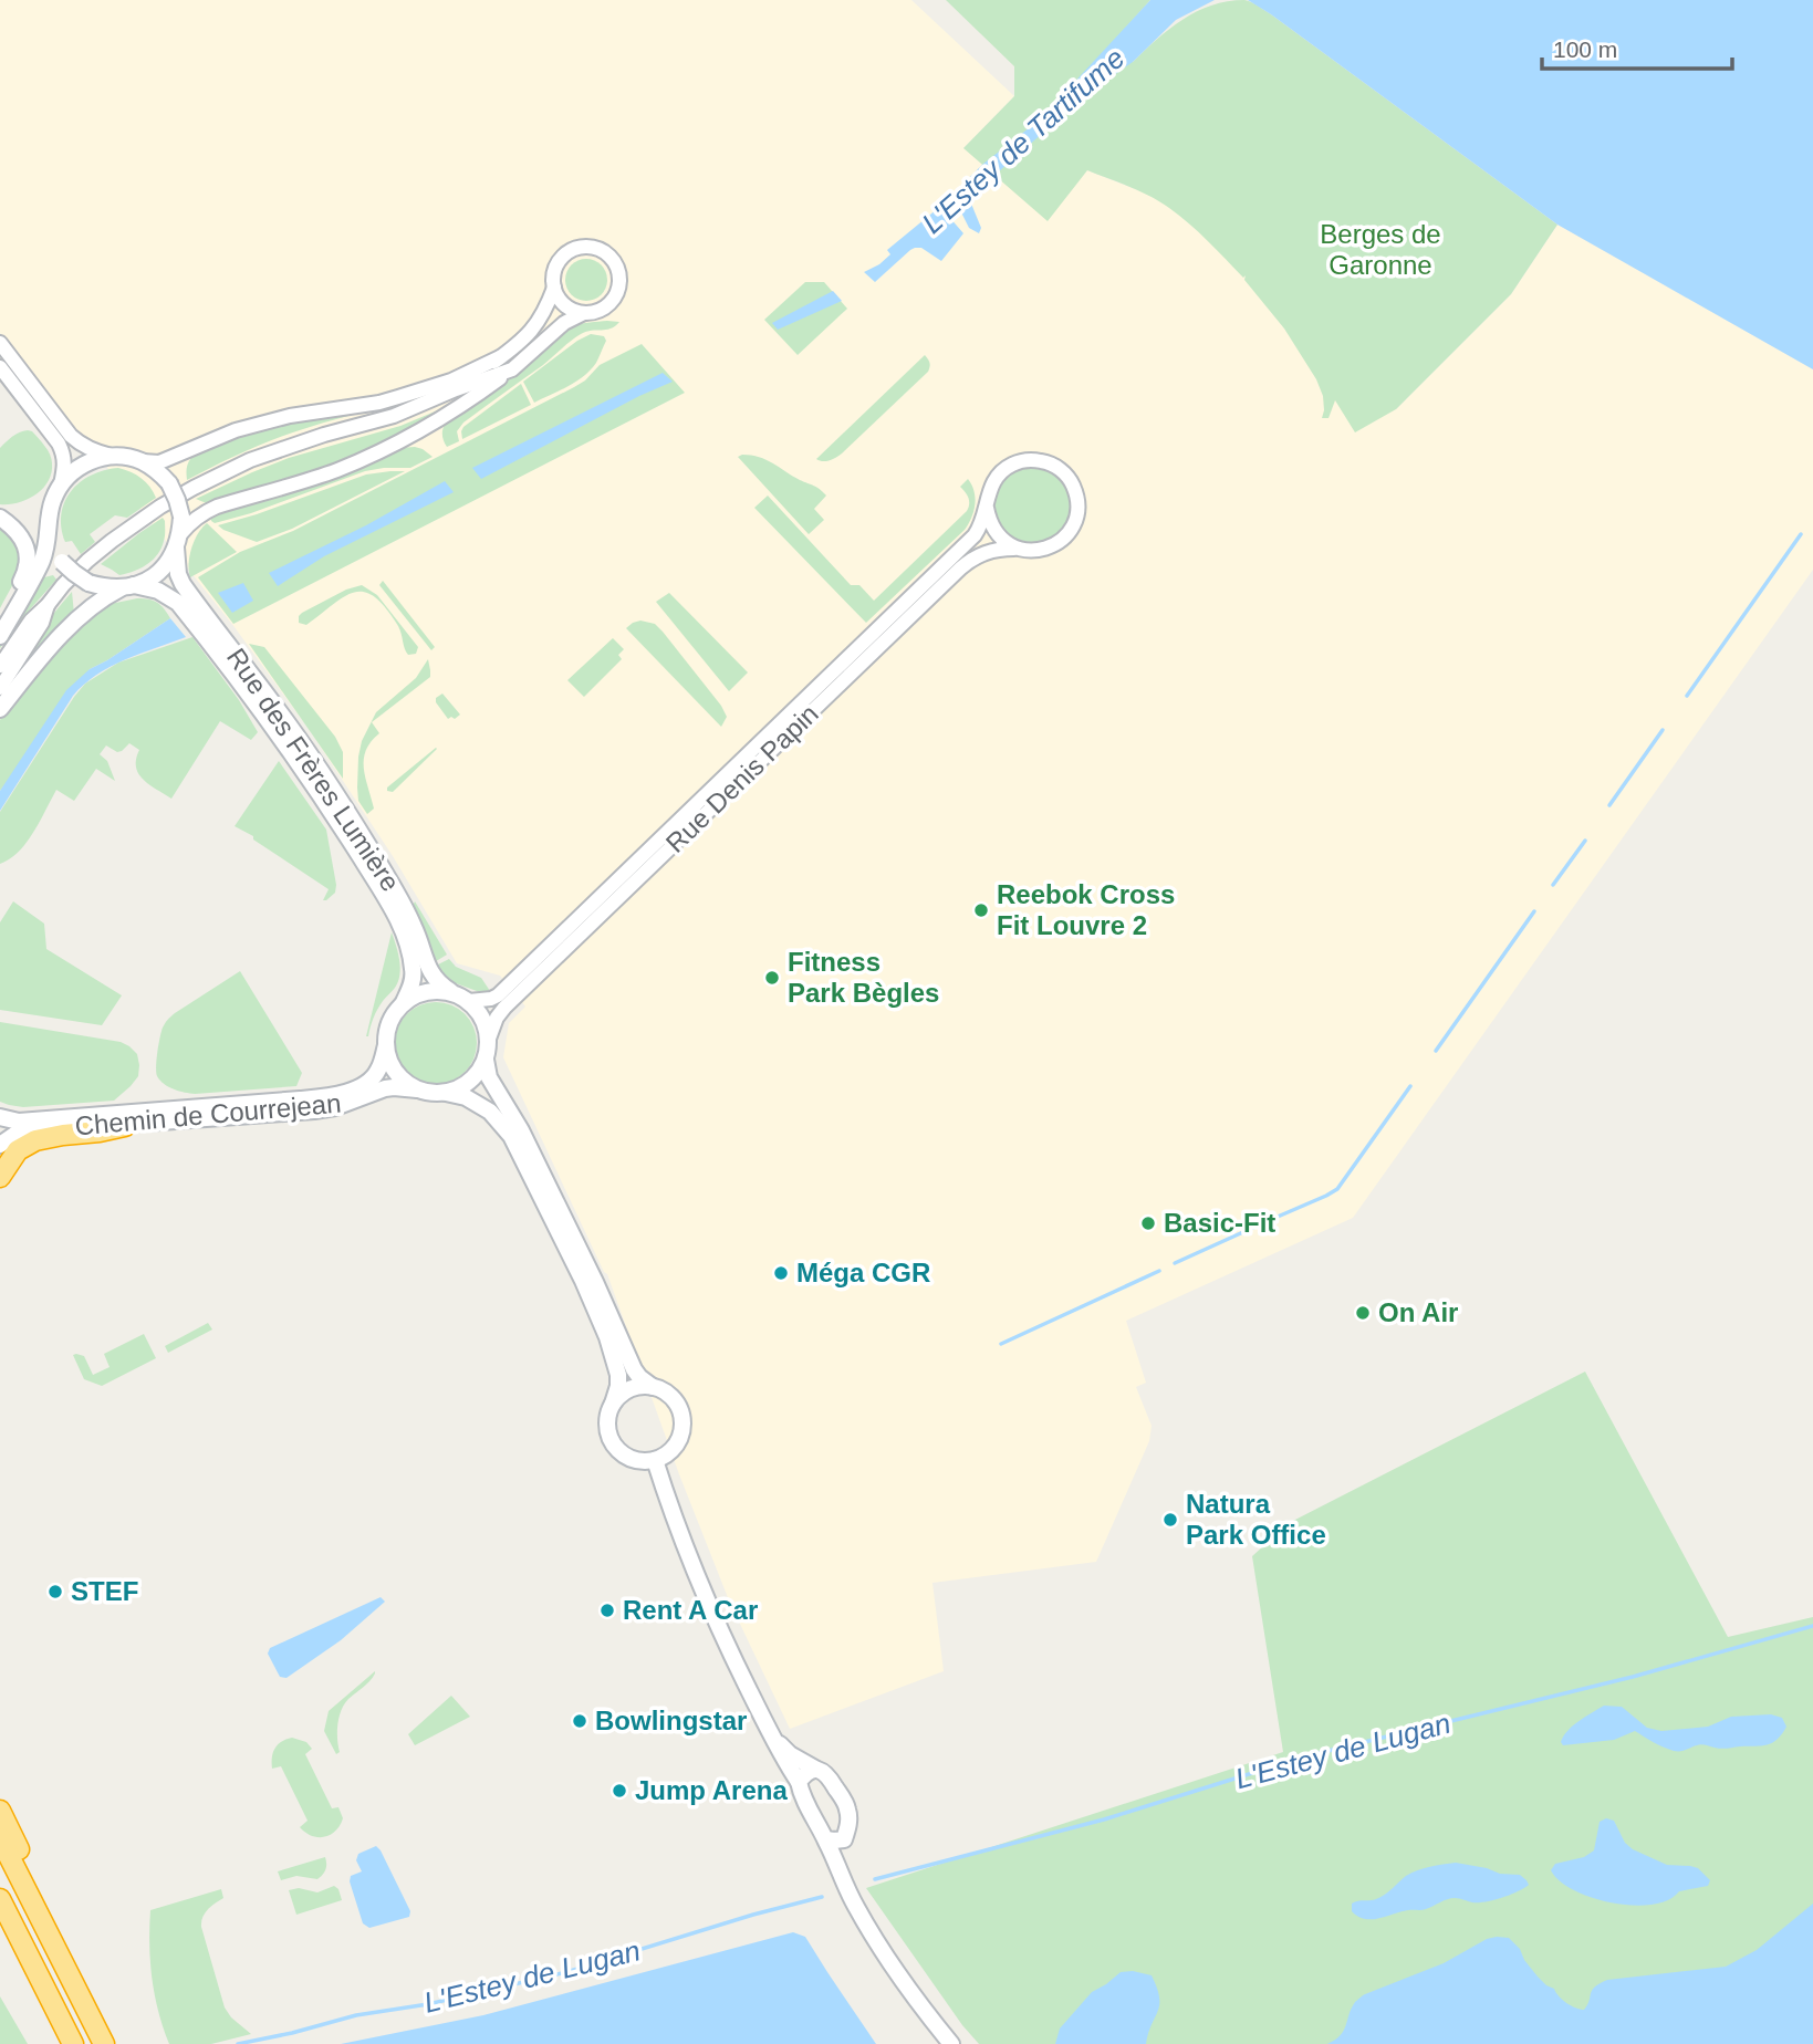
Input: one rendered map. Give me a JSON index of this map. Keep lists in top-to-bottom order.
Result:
{
  "streets": {
    "main road": ["Rue des Frères Lumière", "Chemin de Courrejean"],
    "street": ["Rue Denis Papin"]
  },
  "crossings": [
    ["Rue des Frères Lumière", "Rue Denis Papin"],
    ["Rue des Frères Lumière", "Chemin de Courrejean"],
    ["Rue Denis Papin", "Chemin de Courrejean"]
  ],
  "water": ["L'Estey de Tartifume", "L'Estey de Lugan"],
  "parks": ["Berges de Garonne"],
  "places": [
    "Reebok Cross Fit Louvre 2",
    "Fitness Park Bègles",
    "Basic-Fit",
    "Méga CGR",
    "On Air",
    "Natura Park Office",
    "STEF",
    "Rent A Car",
    "Bowlingstar",
    "Jump Arena"
  ],
  "scale_bar": "100 m"
}
